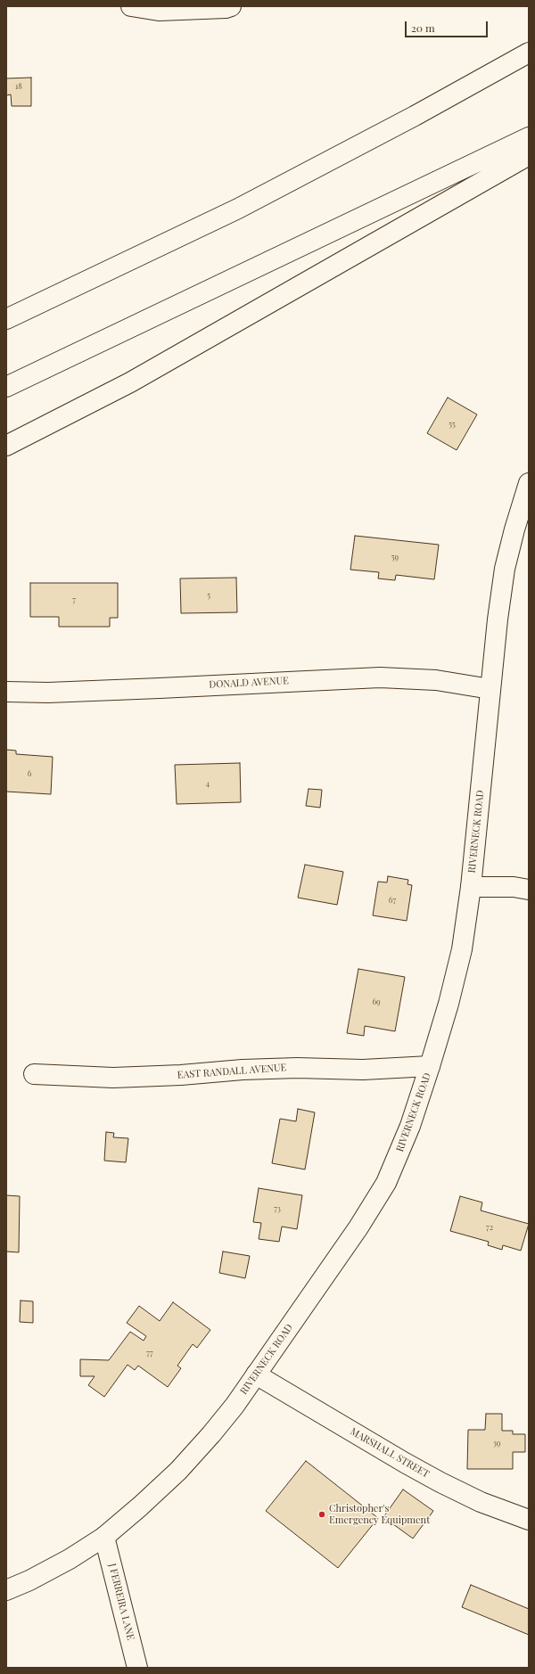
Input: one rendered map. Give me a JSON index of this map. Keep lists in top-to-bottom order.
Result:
{
  "streets": {
    "main road": [
      "DONALD AVENUE",
      "RIVERNECK ROAD",
      "EAST RANDALL AVENUE",
      "MARSHALL STREET",
      "J FERREIRA LANE"
    ]
  },
  "crossings": [
    ["DONALD AVENUE", "RIVERNECK ROAD"],
    ["RIVERNECK ROAD", "EAST RANDALL AVENUE"],
    ["RIVERNECK ROAD", "MARSHALL STREET"],
    ["RIVERNECK ROAD", "J FERREIRA LANE"]
  ],
  "places": ["Christopher's Emergency Equipment"],
  "house_numbers": [
    "18",
    "55",
    "59",
    "5",
    "7",
    "6",
    "4",
    "67",
    "69",
    "73",
    "72",
    "77",
    "39"
  ],
  "scale_bar": "20 m"
}
